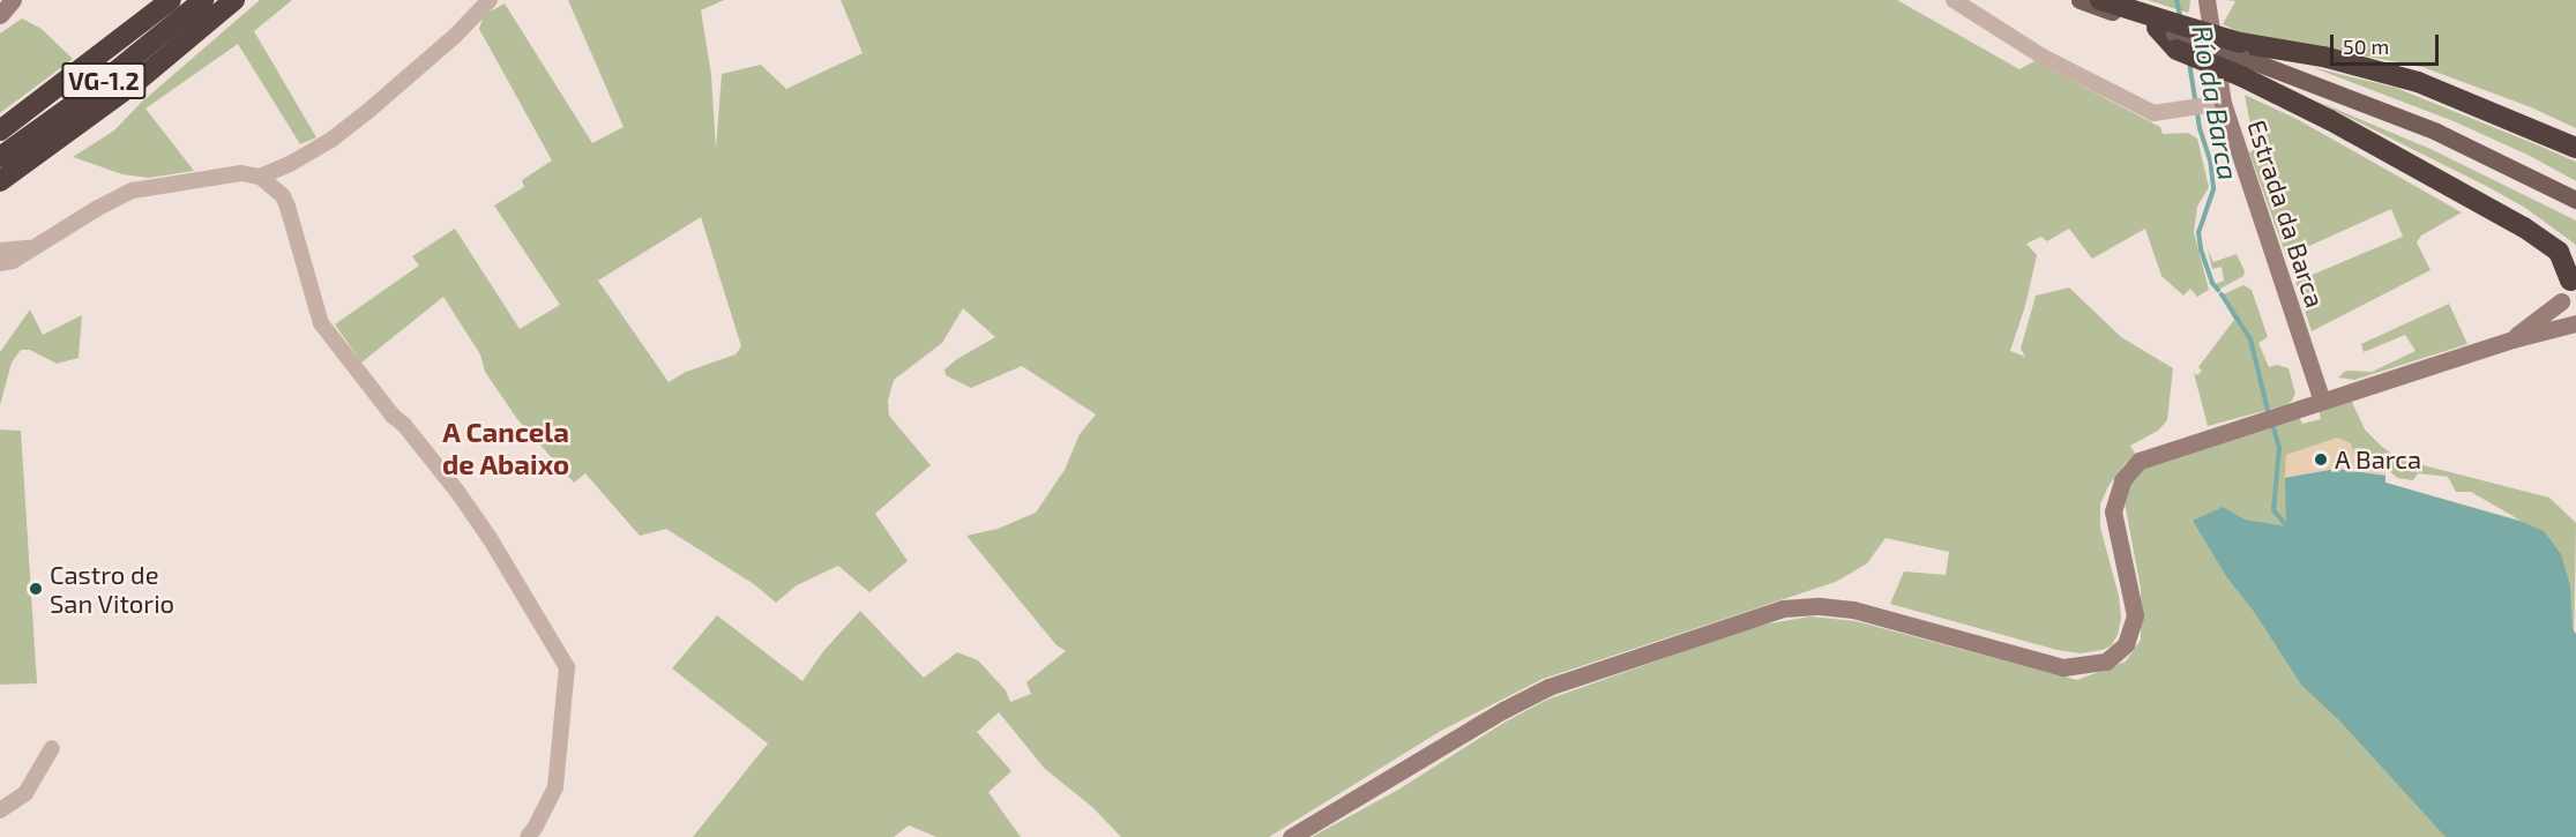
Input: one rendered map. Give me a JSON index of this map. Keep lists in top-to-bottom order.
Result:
{
  "streets": {
    "highway": ["VG-1.2"],
    "street": ["Estrada da Barca"]
  },
  "districts": ["A Cancela de Abaixo"],
  "water": ["Río da Barca"],
  "places": ["A Barca", "Castro de San Vitorio"],
  "scale_bar": "50 m"
}
